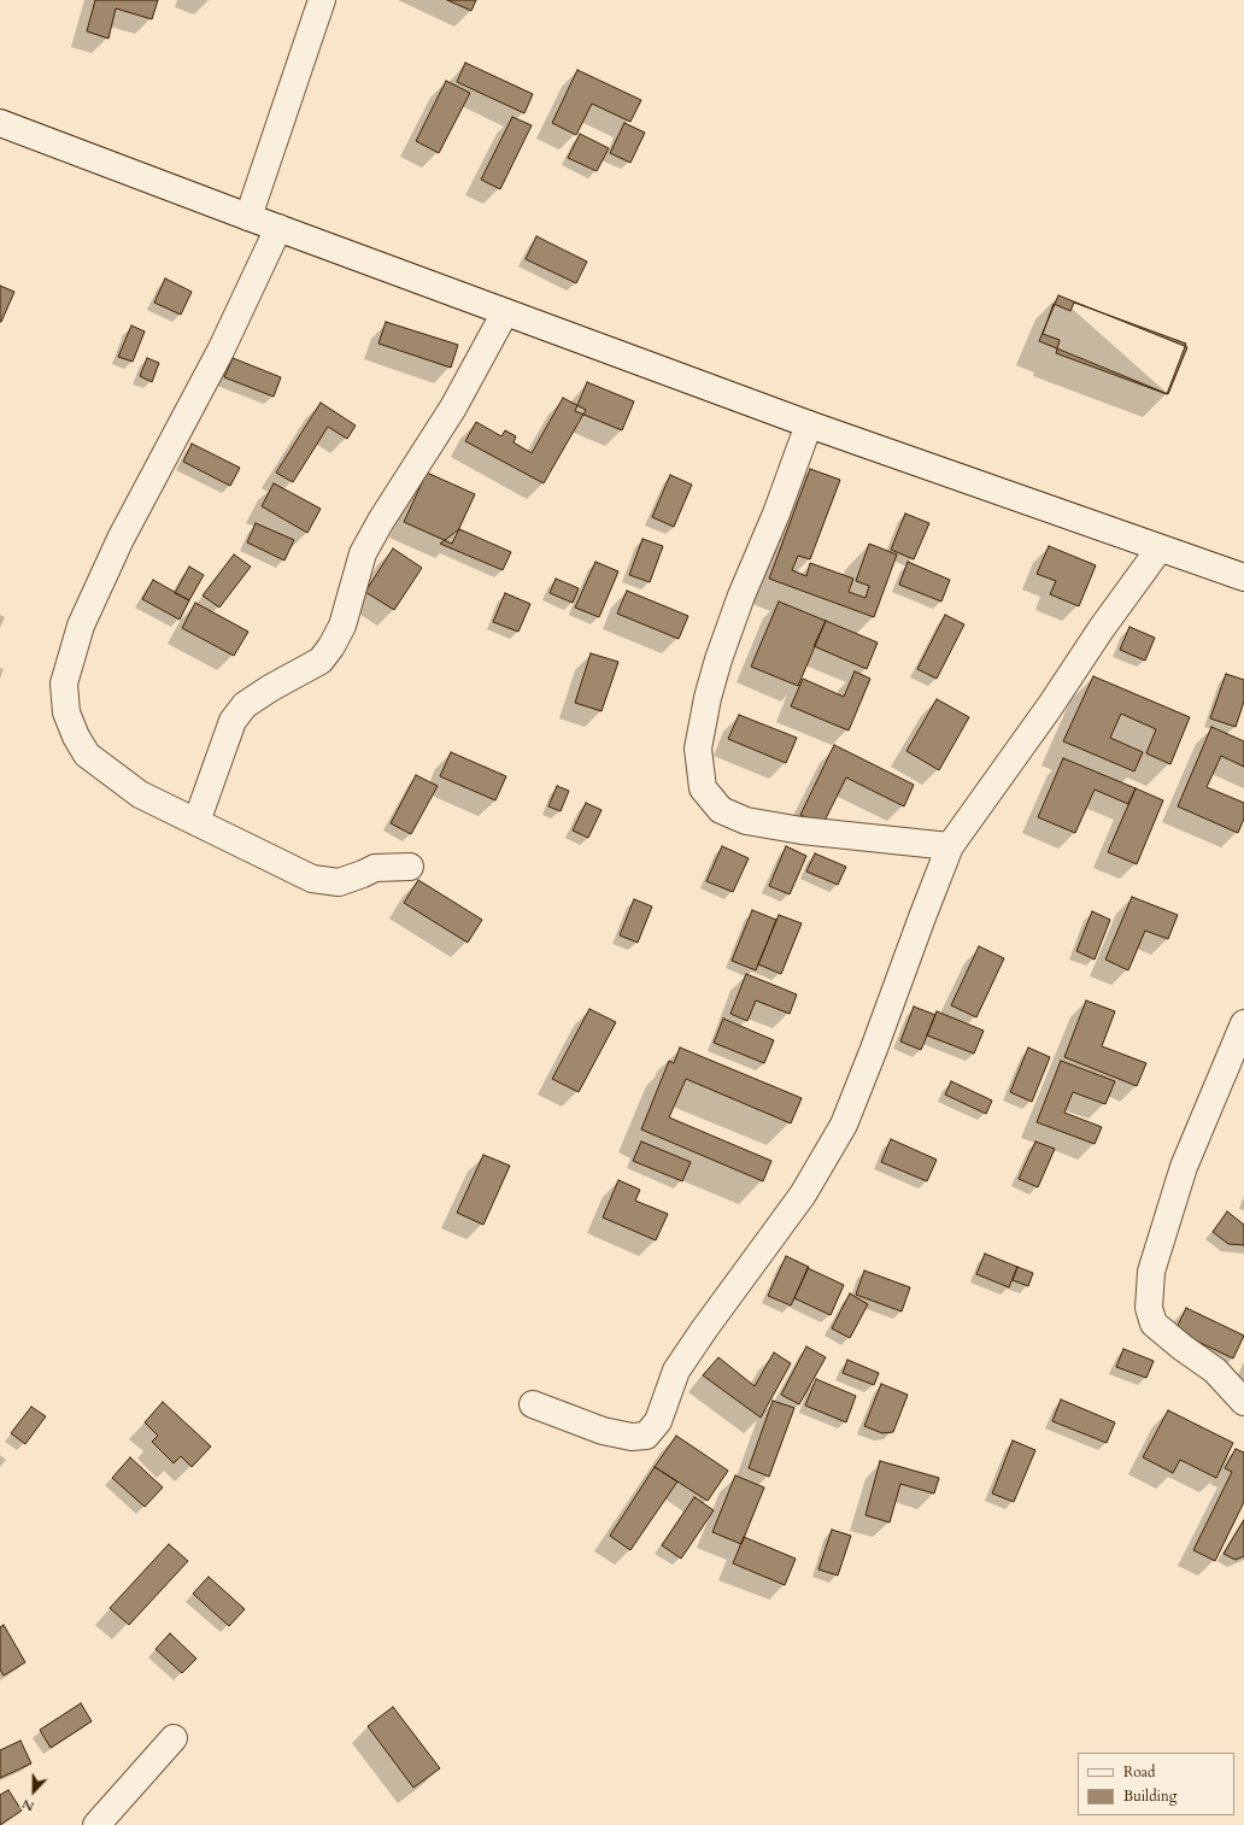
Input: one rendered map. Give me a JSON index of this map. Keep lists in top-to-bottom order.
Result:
{
  "legend": ["Road", "Building"],
  "north": "bottom"
}
